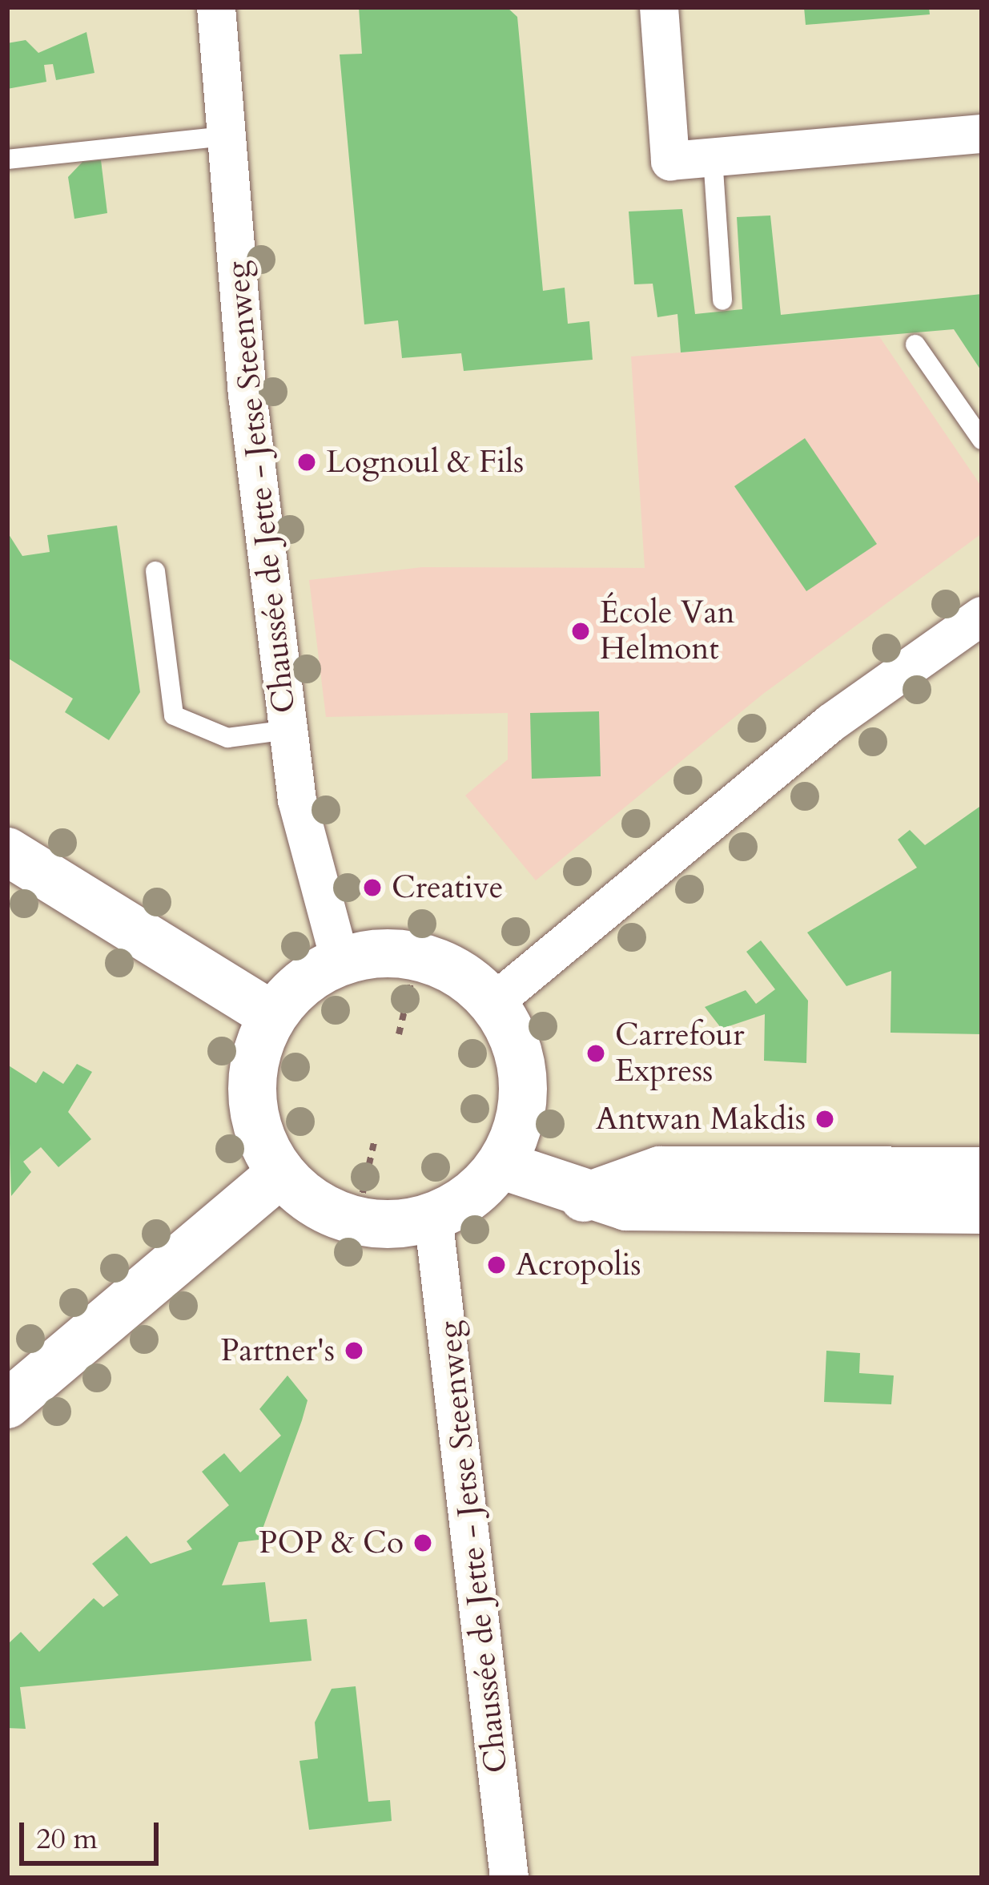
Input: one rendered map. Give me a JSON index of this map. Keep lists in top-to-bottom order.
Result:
{
  "streets": {
    "street": ["Chaussée de Jette - Jetse Steenweg"]
  },
  "places": [
    "Lognoul & Fils",
    "École Van Helmont",
    "Creative",
    "Carrefour Express",
    "Antwan Makdis",
    "Acropolis",
    "Partner's",
    "POP & Co"
  ],
  "scale_bar": "20 m"
}
